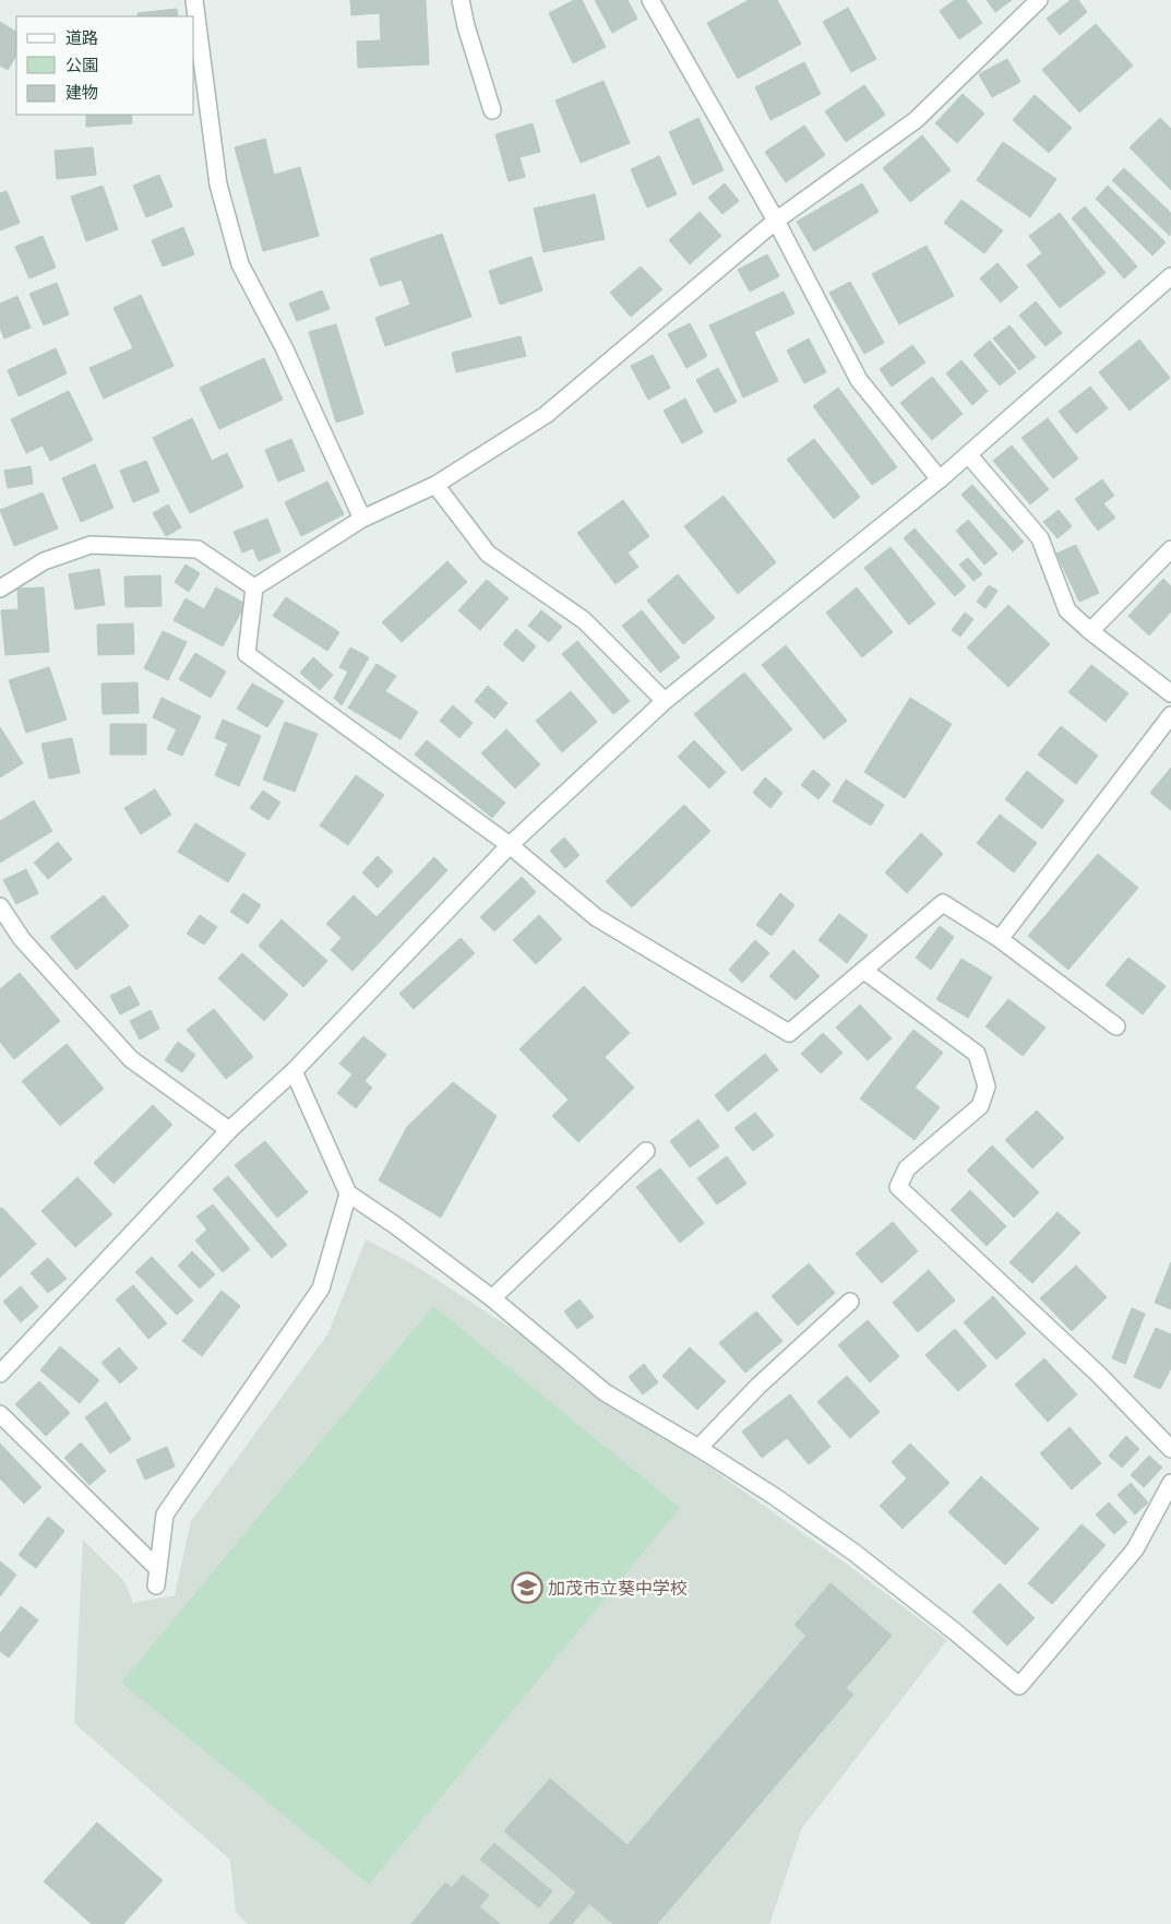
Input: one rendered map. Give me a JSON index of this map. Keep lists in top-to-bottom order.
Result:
{
  "places": {
    "school or university": ["加茂市立葵中学校"]
  },
  "legend": ["道路", "公園", "建物"]
}
